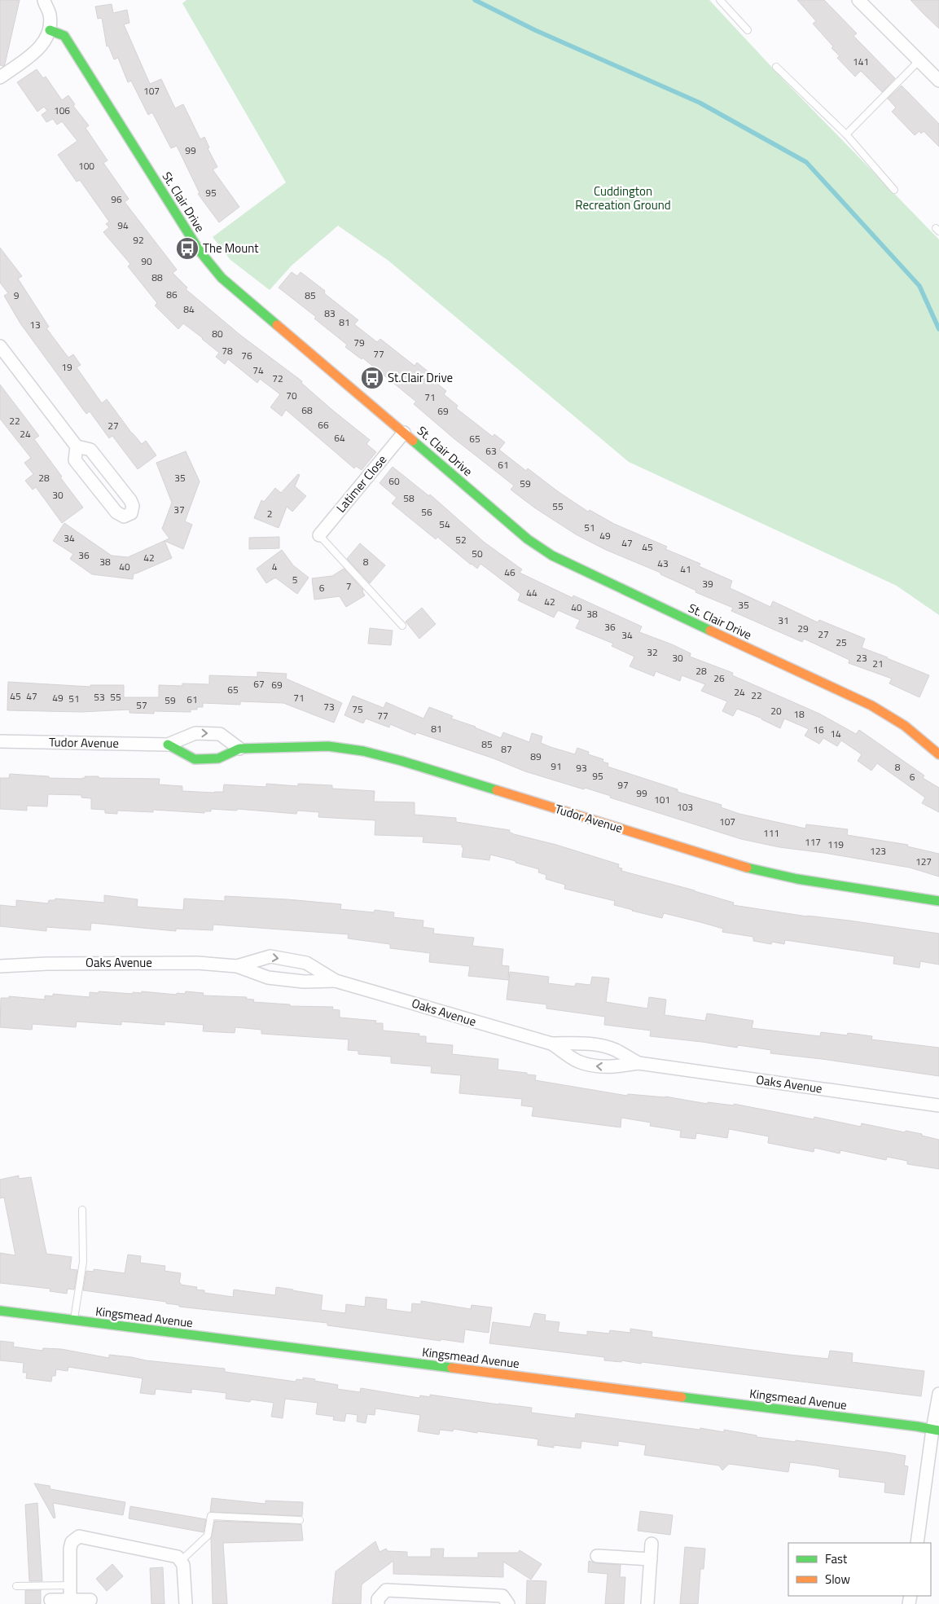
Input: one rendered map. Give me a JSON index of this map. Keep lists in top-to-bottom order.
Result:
{
  "streets": {
    "street": [
      "St. Clair Drive",
      "Latimer Close",
      "Tudor Avenue",
      "Oaks Avenue",
      "Kingsmead Avenue"
    ]
  },
  "crossings": [
    ["St. Clair Drive", "Latimer Close"]
  ],
  "parks": ["Cuddington Recreation Ground"],
  "places": {
    "bus stop": ["The Mount", "St.Clair Drive"]
  },
  "house_numbers": [
    "141",
    "107",
    "106",
    "99",
    "100",
    "95",
    "96",
    "94",
    "92",
    "90",
    "88",
    "86",
    "9",
    "85",
    "84",
    "83",
    "81",
    "13",
    "80",
    "79",
    "78",
    "77",
    "76",
    "19",
    "74",
    "72",
    "70",
    "71",
    "68",
    "69",
    "22",
    "66",
    "27",
    "24",
    "64",
    "65",
    "63",
    "61",
    "28",
    "35",
    "60",
    "59",
    "30",
    "58",
    "55",
    "37",
    "56",
    "2",
    "54",
    "51",
    "49",
    "34",
    "52",
    "47",
    "45",
    "50",
    "36",
    "42",
    "38",
    "8",
    "43",
    "40",
    "4",
    "41",
    "46",
    "5",
    "39",
    "7",
    "6",
    "44",
    "42",
    "35",
    "40",
    "38",
    "31",
    "36",
    "29",
    "27",
    "34",
    "25",
    "32",
    "30",
    "23",
    "21",
    "28",
    "26",
    "67",
    "69",
    "65",
    "24",
    "22",
    "45",
    "47",
    "53",
    "55",
    "49",
    "71",
    "51",
    "61",
    "59",
    "57",
    "73",
    "75",
    "20",
    "18",
    "77",
    "81",
    "16",
    "14",
    "85",
    "87",
    "89",
    "91",
    "8",
    "93",
    "95",
    "6",
    "97",
    "99",
    "101",
    "103",
    "107",
    "111",
    "117",
    "119",
    "123",
    "127"
  ],
  "legend": ["Fast", "Slow"]
}
